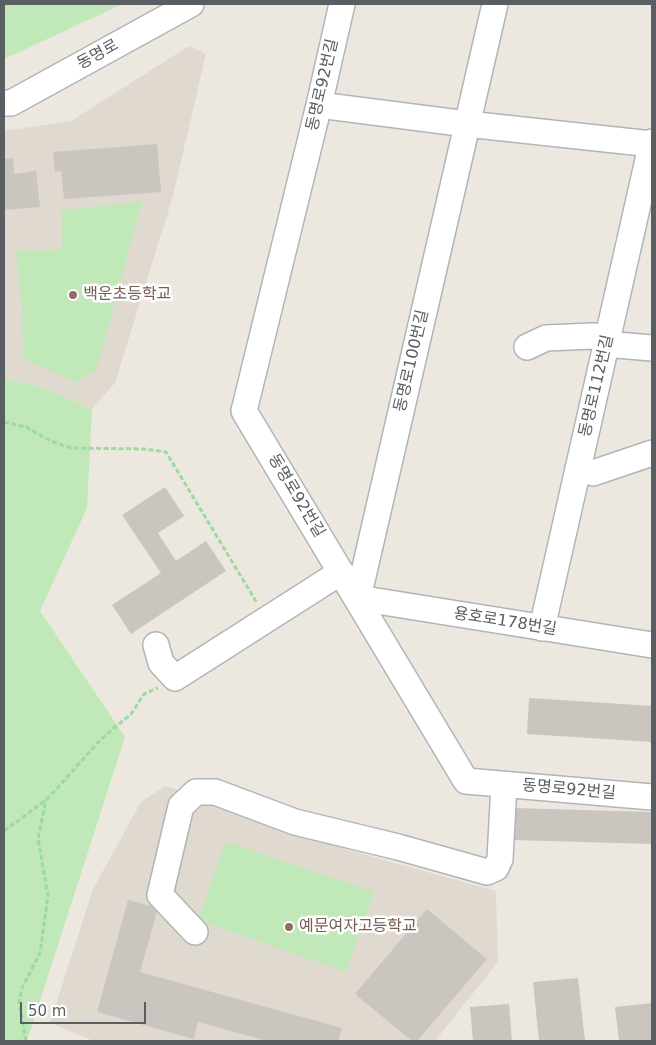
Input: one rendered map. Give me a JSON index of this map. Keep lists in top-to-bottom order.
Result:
{
  "streets": {
    "street": [
      "동명로",
      "동명로92번길",
      "동명로100번길",
      "동명로112번길",
      "용호로178번길"
    ]
  },
  "crossings": [
    ["동명로92번길", "동명로100번길"],
    ["동명로92번길", "용호로178번길"],
    ["동명로100번길", "동명로112번길"],
    ["동명로100번길", "용호로178번길"],
    ["동명로112번길", "용호로178번길"]
  ],
  "places": ["백운초등학교", "예문여자고등학교"],
  "scale_bar": "50 m"
}
